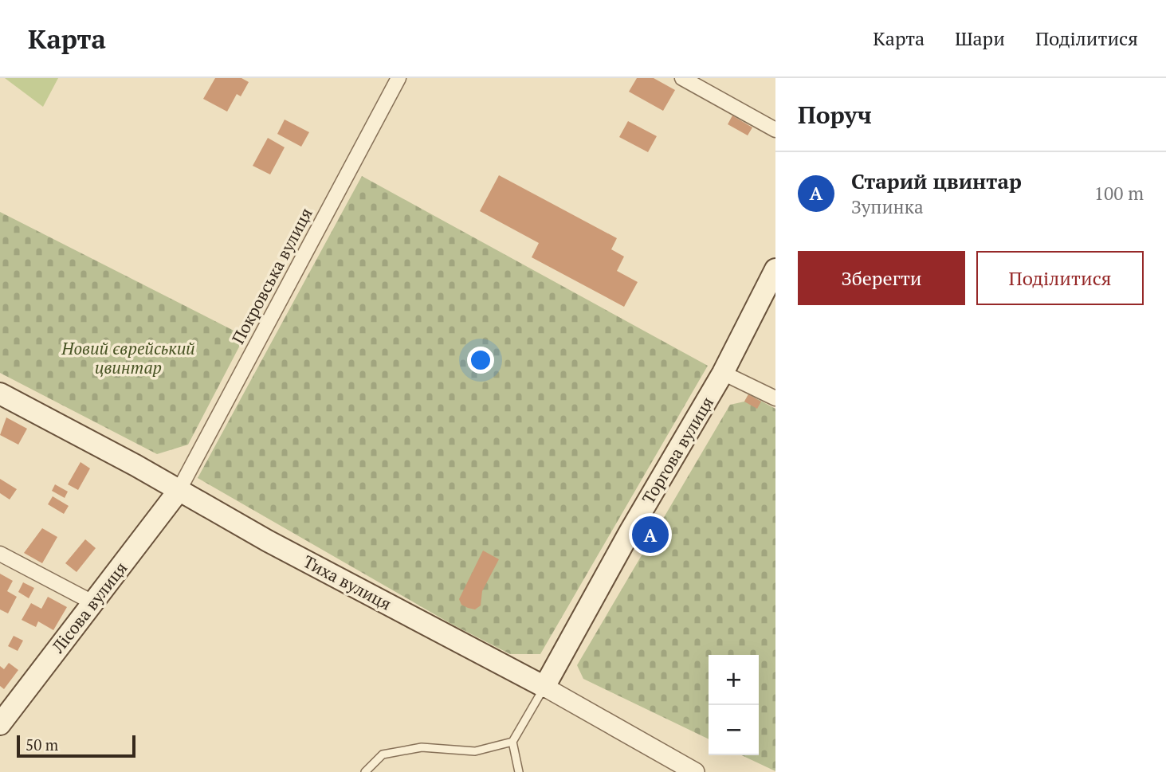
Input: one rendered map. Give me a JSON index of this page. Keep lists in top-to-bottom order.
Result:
{
  "streets": {
    "main road": ["Торгова вулиця", "Тиха вулиця", "Лісова вулиця"],
    "street": ["Покровська вулиця"]
  },
  "crossings": [
    ["Покровська вулиця", "Тиха вулиця"],
    ["Покровська вулиця", "Лісова вулиця"],
    ["Торгова вулиця", "Тиха вулиця"],
    ["Тиха вулиця", "Лісова вулиця"]
  ],
  "parks": ["Новий єврейський цвинтар"],
  "scale_bar": "50 m",
  "page": {
    "header": "Карта",
    "nav": ["Карта", "Шари", "Поділитися"],
    "heading": "Поруч",
    "list": [
      {
        "mark": "A",
        "name": "Старий цвинтар",
        "note": "Зупинка",
        "value": "100 m"
      }
    ],
    "buttons": ["Зберегти", "Поділитися"],
    "pins": "A",
    "map_buttons": ["+", "−"],
    "scale": "50 m"
  }
}
